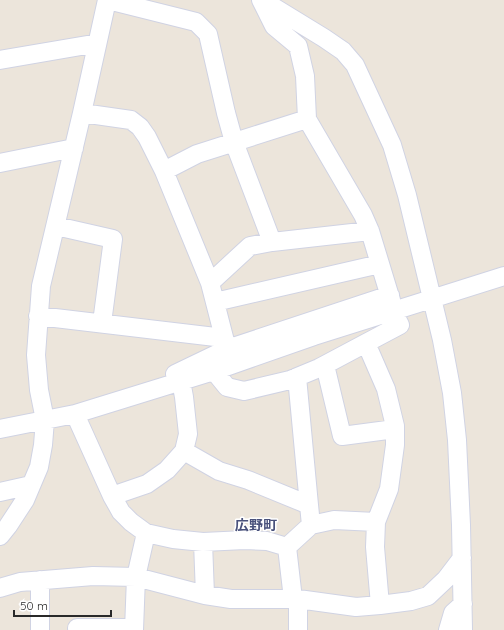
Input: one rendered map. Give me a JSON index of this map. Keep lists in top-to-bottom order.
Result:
{
  "districts": ["広野町"],
  "scale_bar": "50 m"
}
